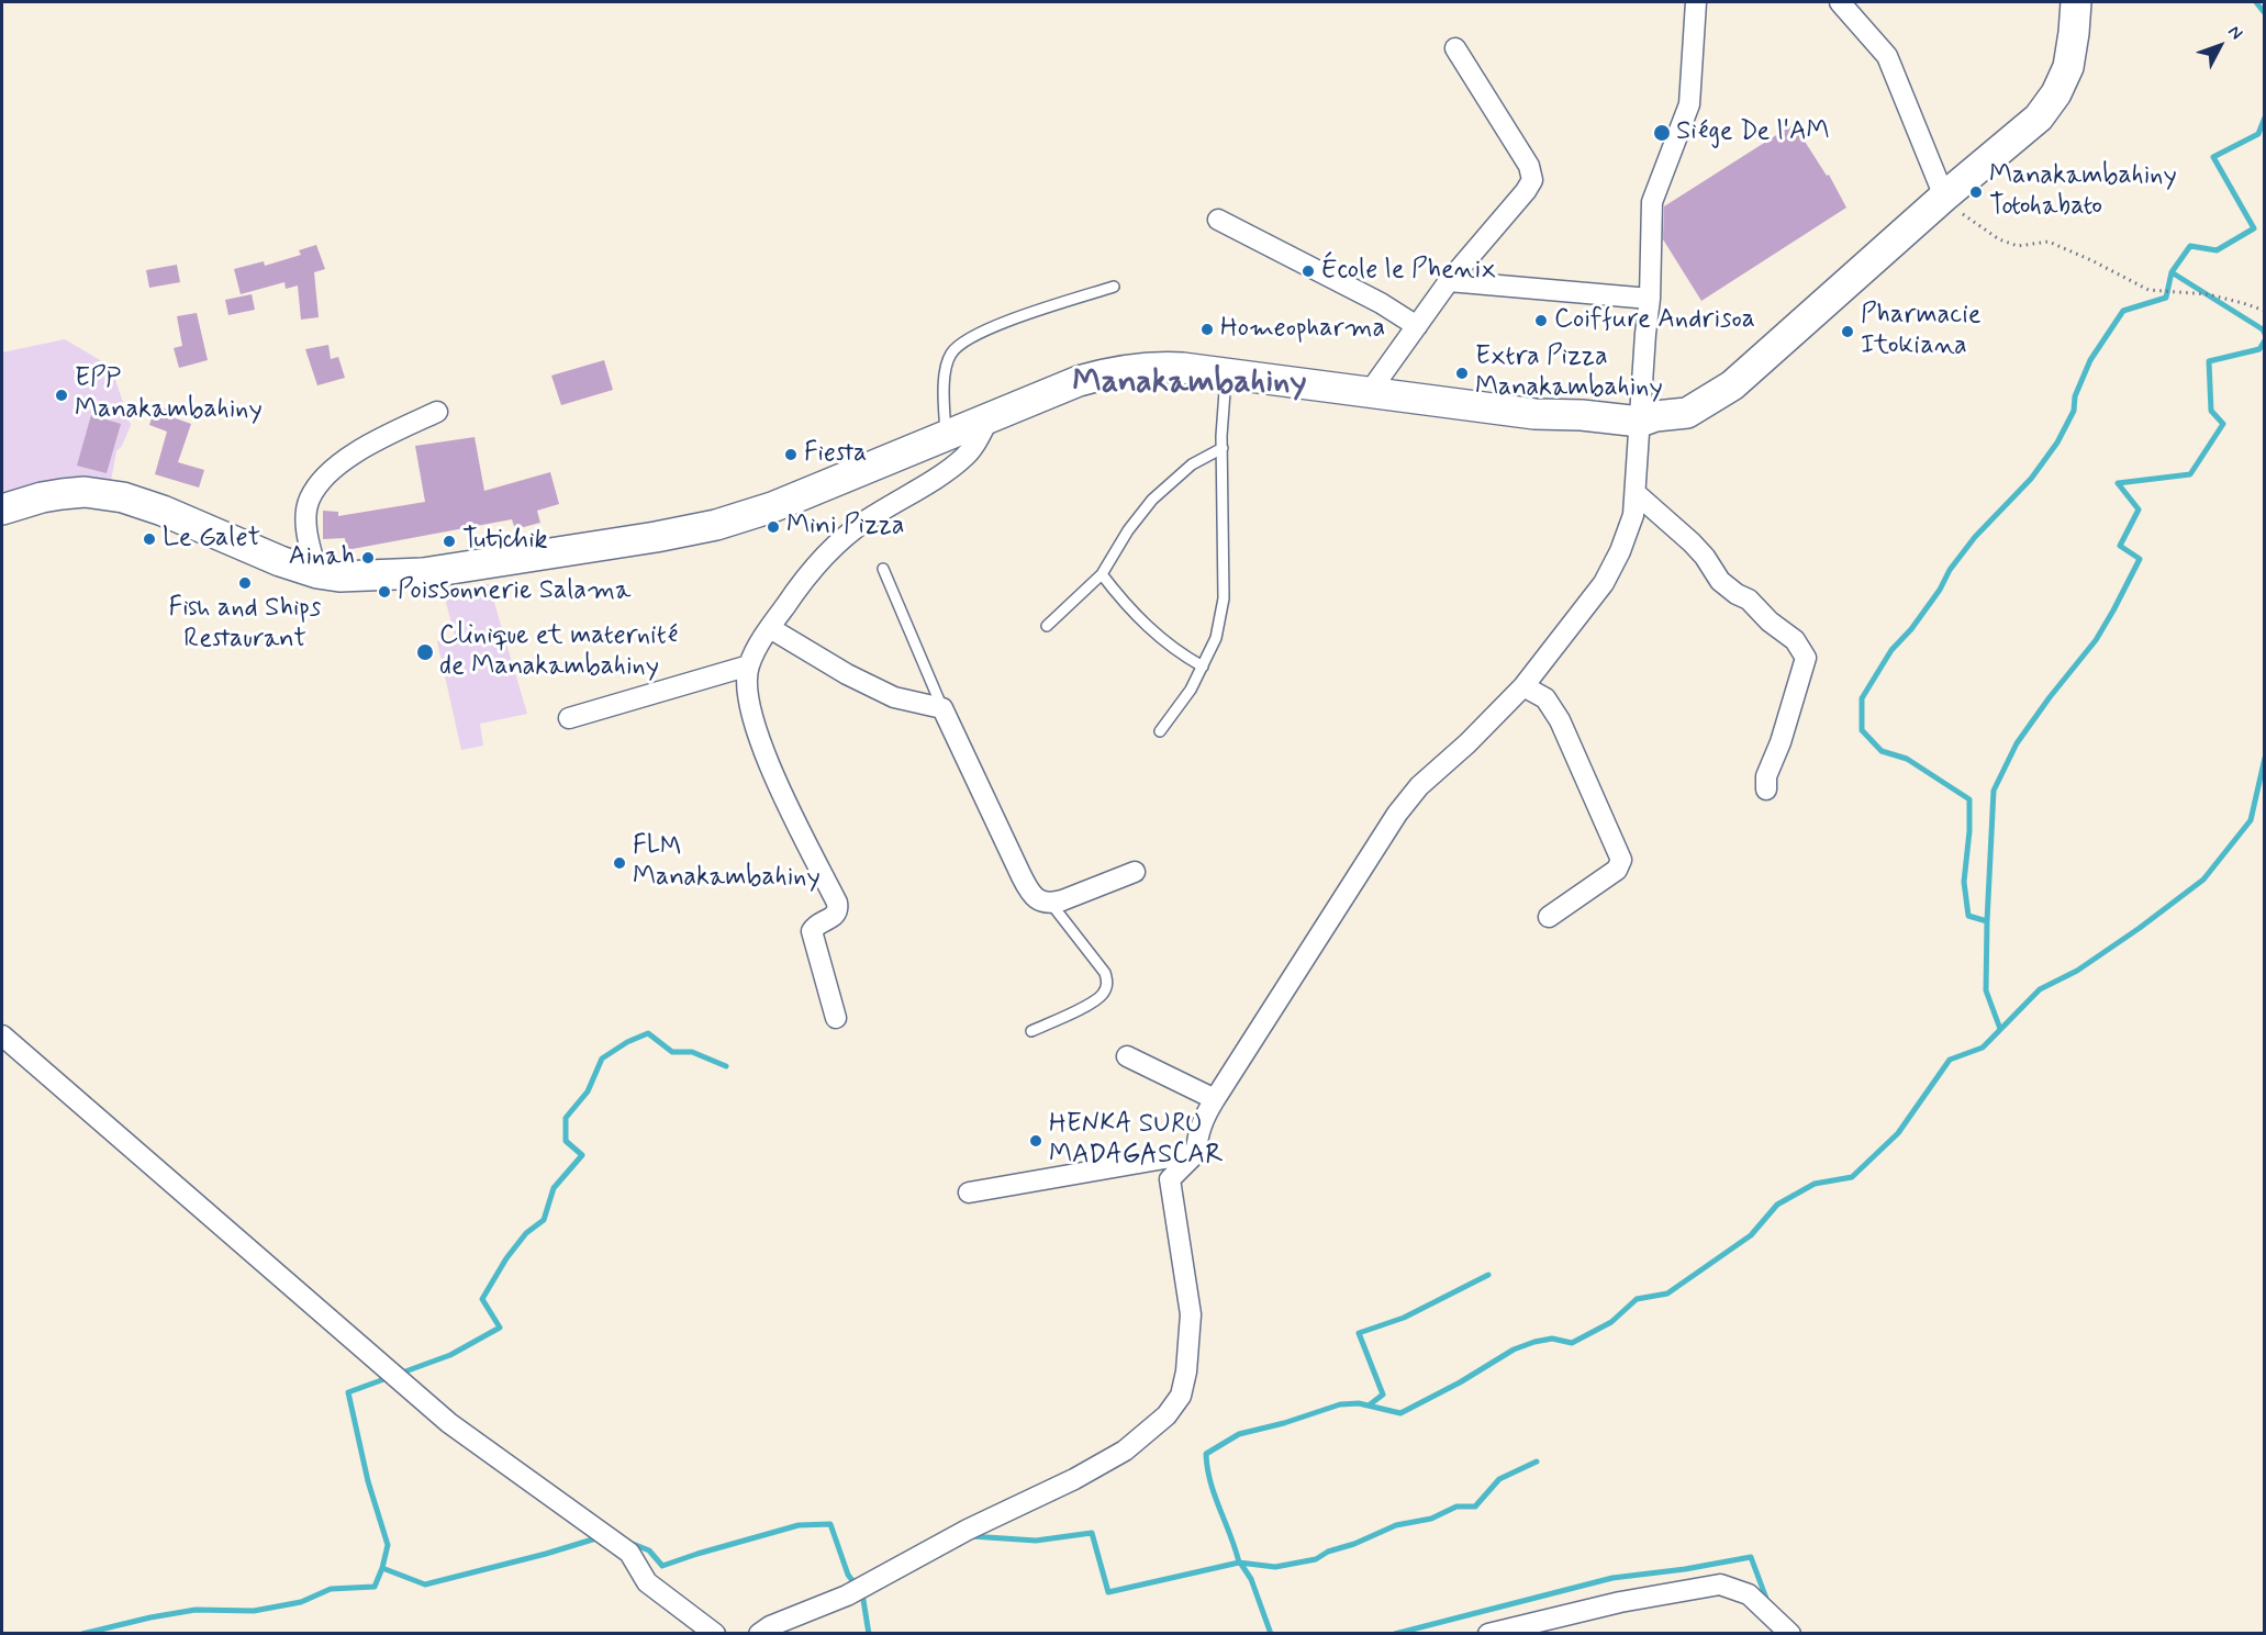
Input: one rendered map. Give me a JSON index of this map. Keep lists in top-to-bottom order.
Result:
{
  "districts": ["Manakambahiny"],
  "places": [
    "Siége De l'AM",
    "Manakambahiny Totohabato",
    "École le Phenix",
    "Coiffure Andrisoa",
    "Homeopharma",
    "Pharmacie Itokiana",
    "Extra Pizza Manakambahiny",
    "EPP Manakambahiny",
    "Fiesta",
    "Mini Pizza",
    "Le Galet",
    "Tutichik",
    "Ainah",
    "Fish and Ships Restaurant",
    "Poissonnerie Salama",
    "Clinique et maternité de Manakambahiny",
    "FLM Manakambahiny",
    "HENKA SURU MADAGASCAR"
  ],
  "north": "top right"
}
